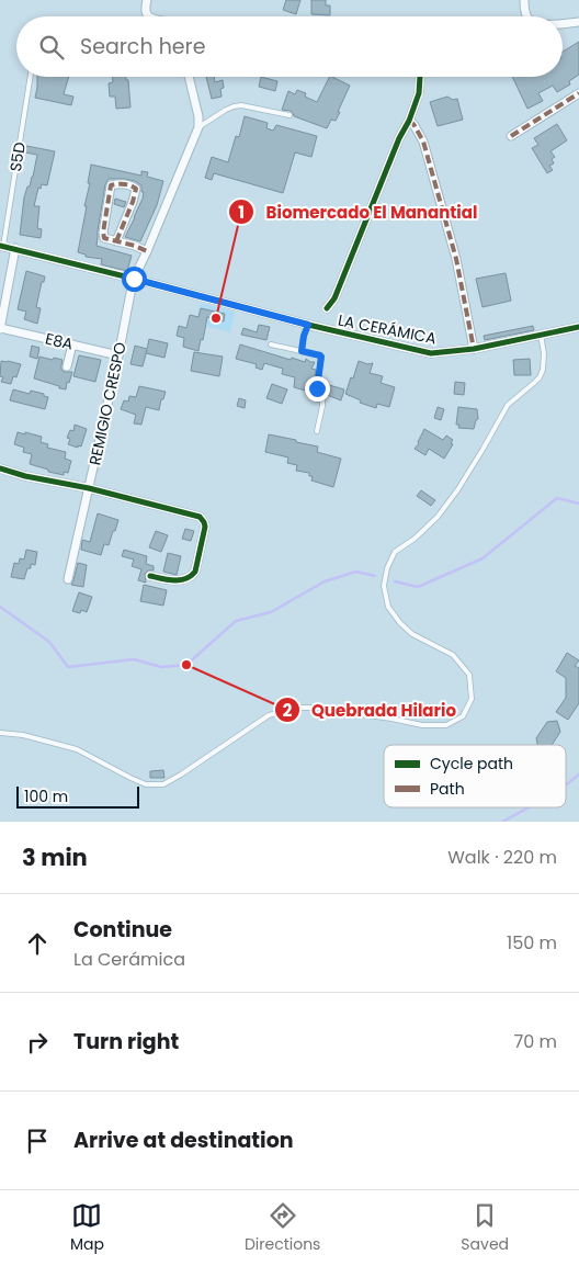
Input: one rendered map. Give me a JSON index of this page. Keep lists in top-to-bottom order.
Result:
{
  "streets": {
    "street": ["LA CERÁMICA", "E8A", "REMIGIO CRESPO"],
    "lane": ["S5D"]
  },
  "crossings": [
    ["S5D", "LA CERÁMICA"],
    ["E8A", "REMIGIO CRESPO"]
  ],
  "places": ["Biomercado El Manantial", "Quebrada Hilario"],
  "legend": ["Cycle path", "Path"],
  "scale_bar": "100 m",
  "page": {
    "search": "Search here",
    "scale": "100 m",
    "heading": ["3 min", "Walk · 220 m"],
    "list": [
      ["Continue", "La Cerámica", "150 m"],
      ["Turn right", "70 m"],
      "Arrive at destination"
    ],
    "nav": ["Map", "Directions", "Saved"]
  }
}
